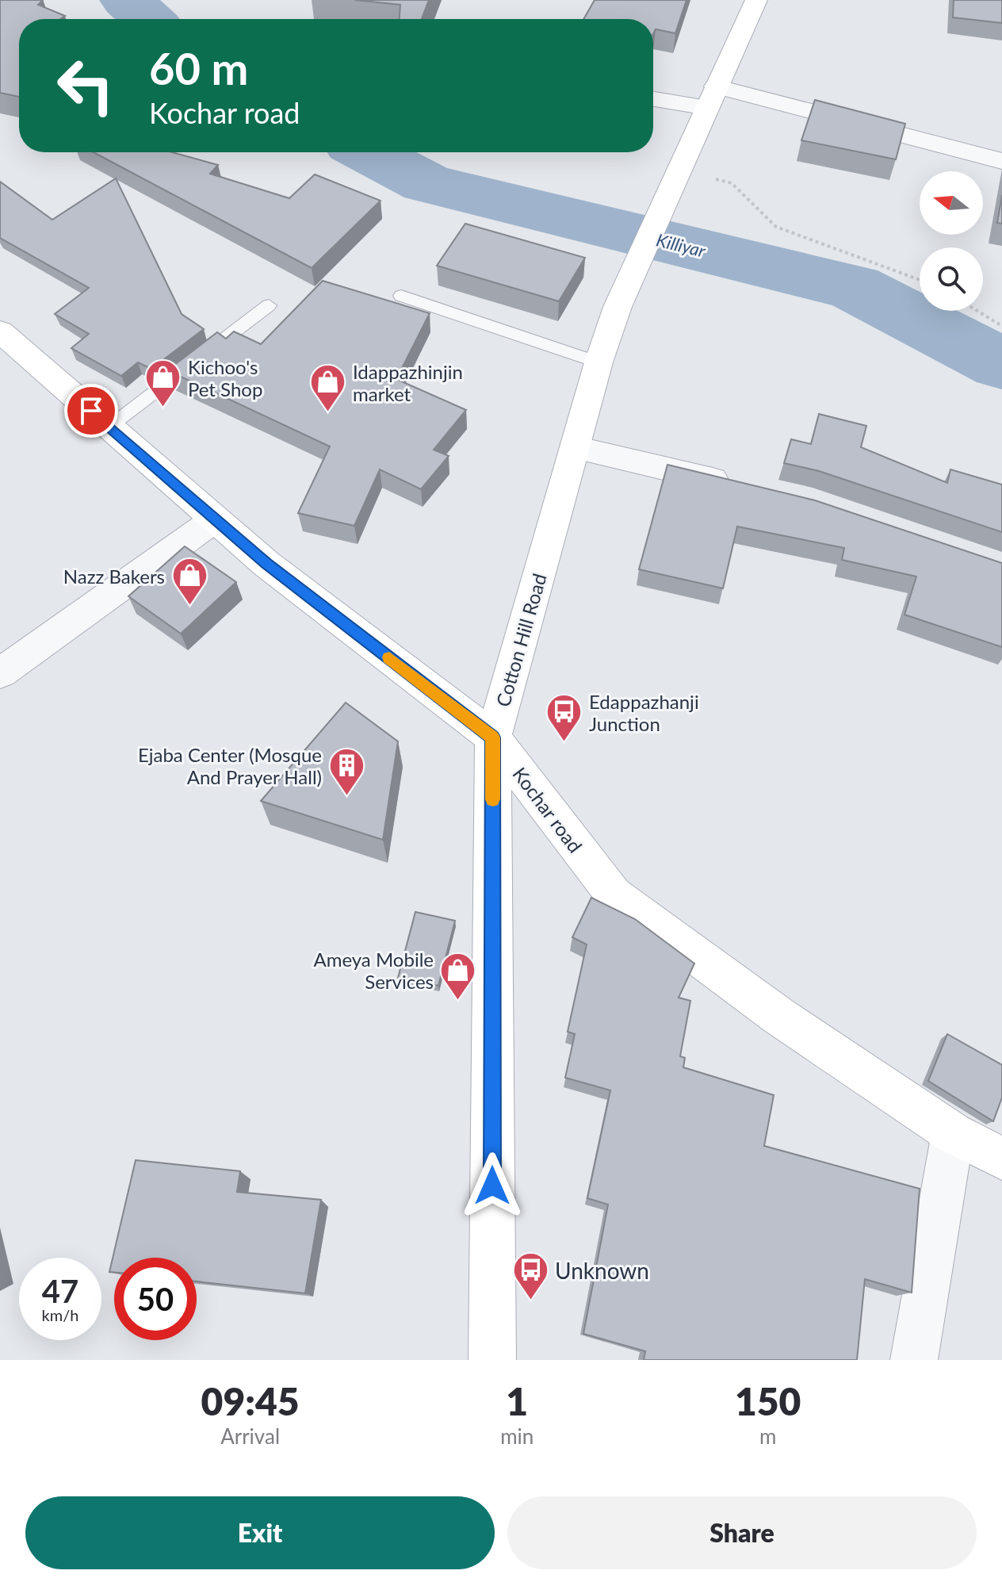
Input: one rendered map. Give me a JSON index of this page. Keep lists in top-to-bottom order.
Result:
{
  "streets": {
    "main road": ["Cotton Hill Road", "Kochar road"]
  },
  "crossings": [
    ["Cotton Hill Road", "Kochar road"]
  ],
  "water": ["Killiyar"],
  "places": {
    "shop": [
      "Kichoo's Pet Shop",
      "Idappazhinjin market",
      "Nazz Bakers",
      "Ameya Mobile Services"
    ],
    "bus stop": ["Edappazhanji Junction", "Unknown"],
    "building": ["Ejaba Center (Mosque And Prayer Hall)"]
  },
  "north": "left",
  "page": {
    "turn": ["60 m", "Kochar road"],
    "speed": "47 km/h",
    "limit": "50",
    "eta": [
      "09:45",
      "Arrival",
      "1",
      "min",
      "150",
      "m"
    ],
    "buttons": ["Exit", "Share"]
  }
}
